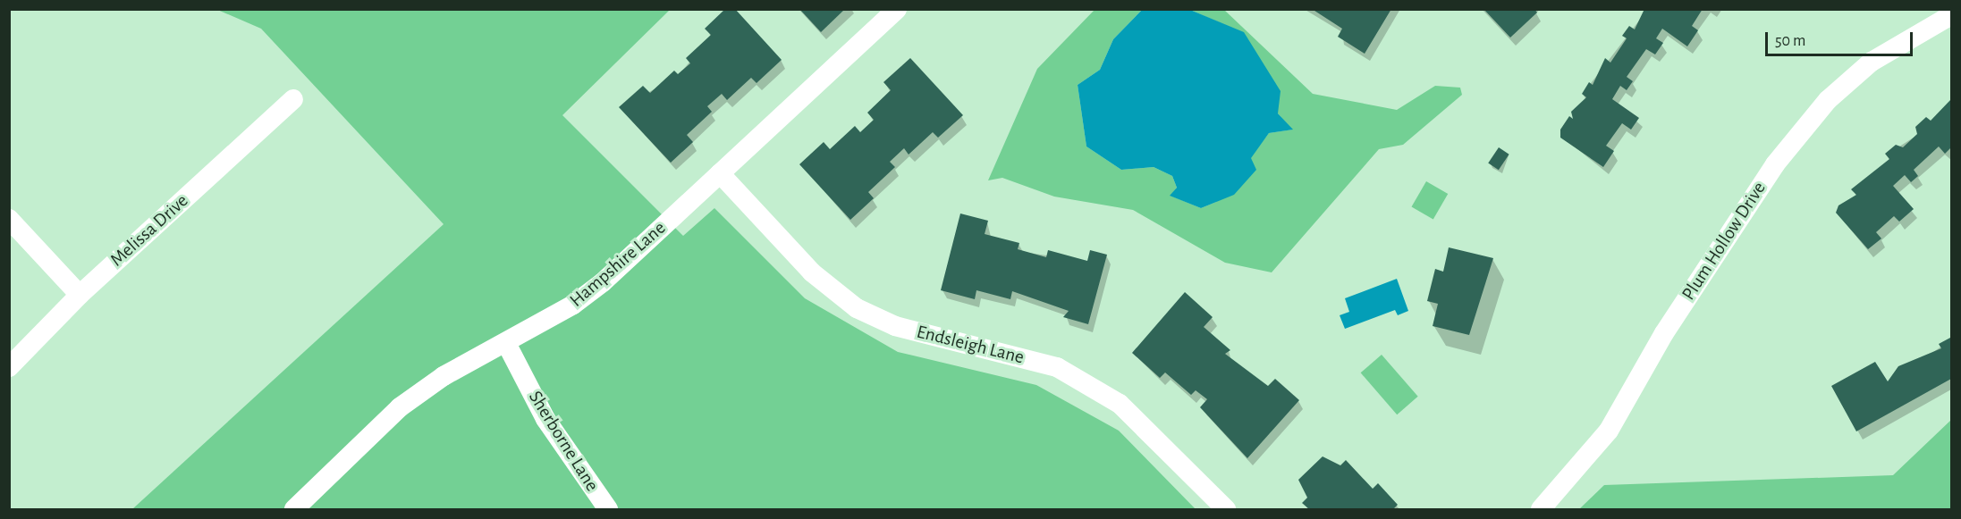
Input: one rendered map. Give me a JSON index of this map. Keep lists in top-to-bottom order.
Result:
{
  "streets": {
    "street": [
      "Melissa Drive",
      "Plum Hollow Drive",
      "Hampshire Lane",
      "Endsleigh Lane",
      "Sherborne Lane"
    ]
  },
  "crossings": [
    ["Hampshire Lane", "Endsleigh Lane"],
    ["Hampshire Lane", "Sherborne Lane"]
  ],
  "scale_bar": "50 m"
}
